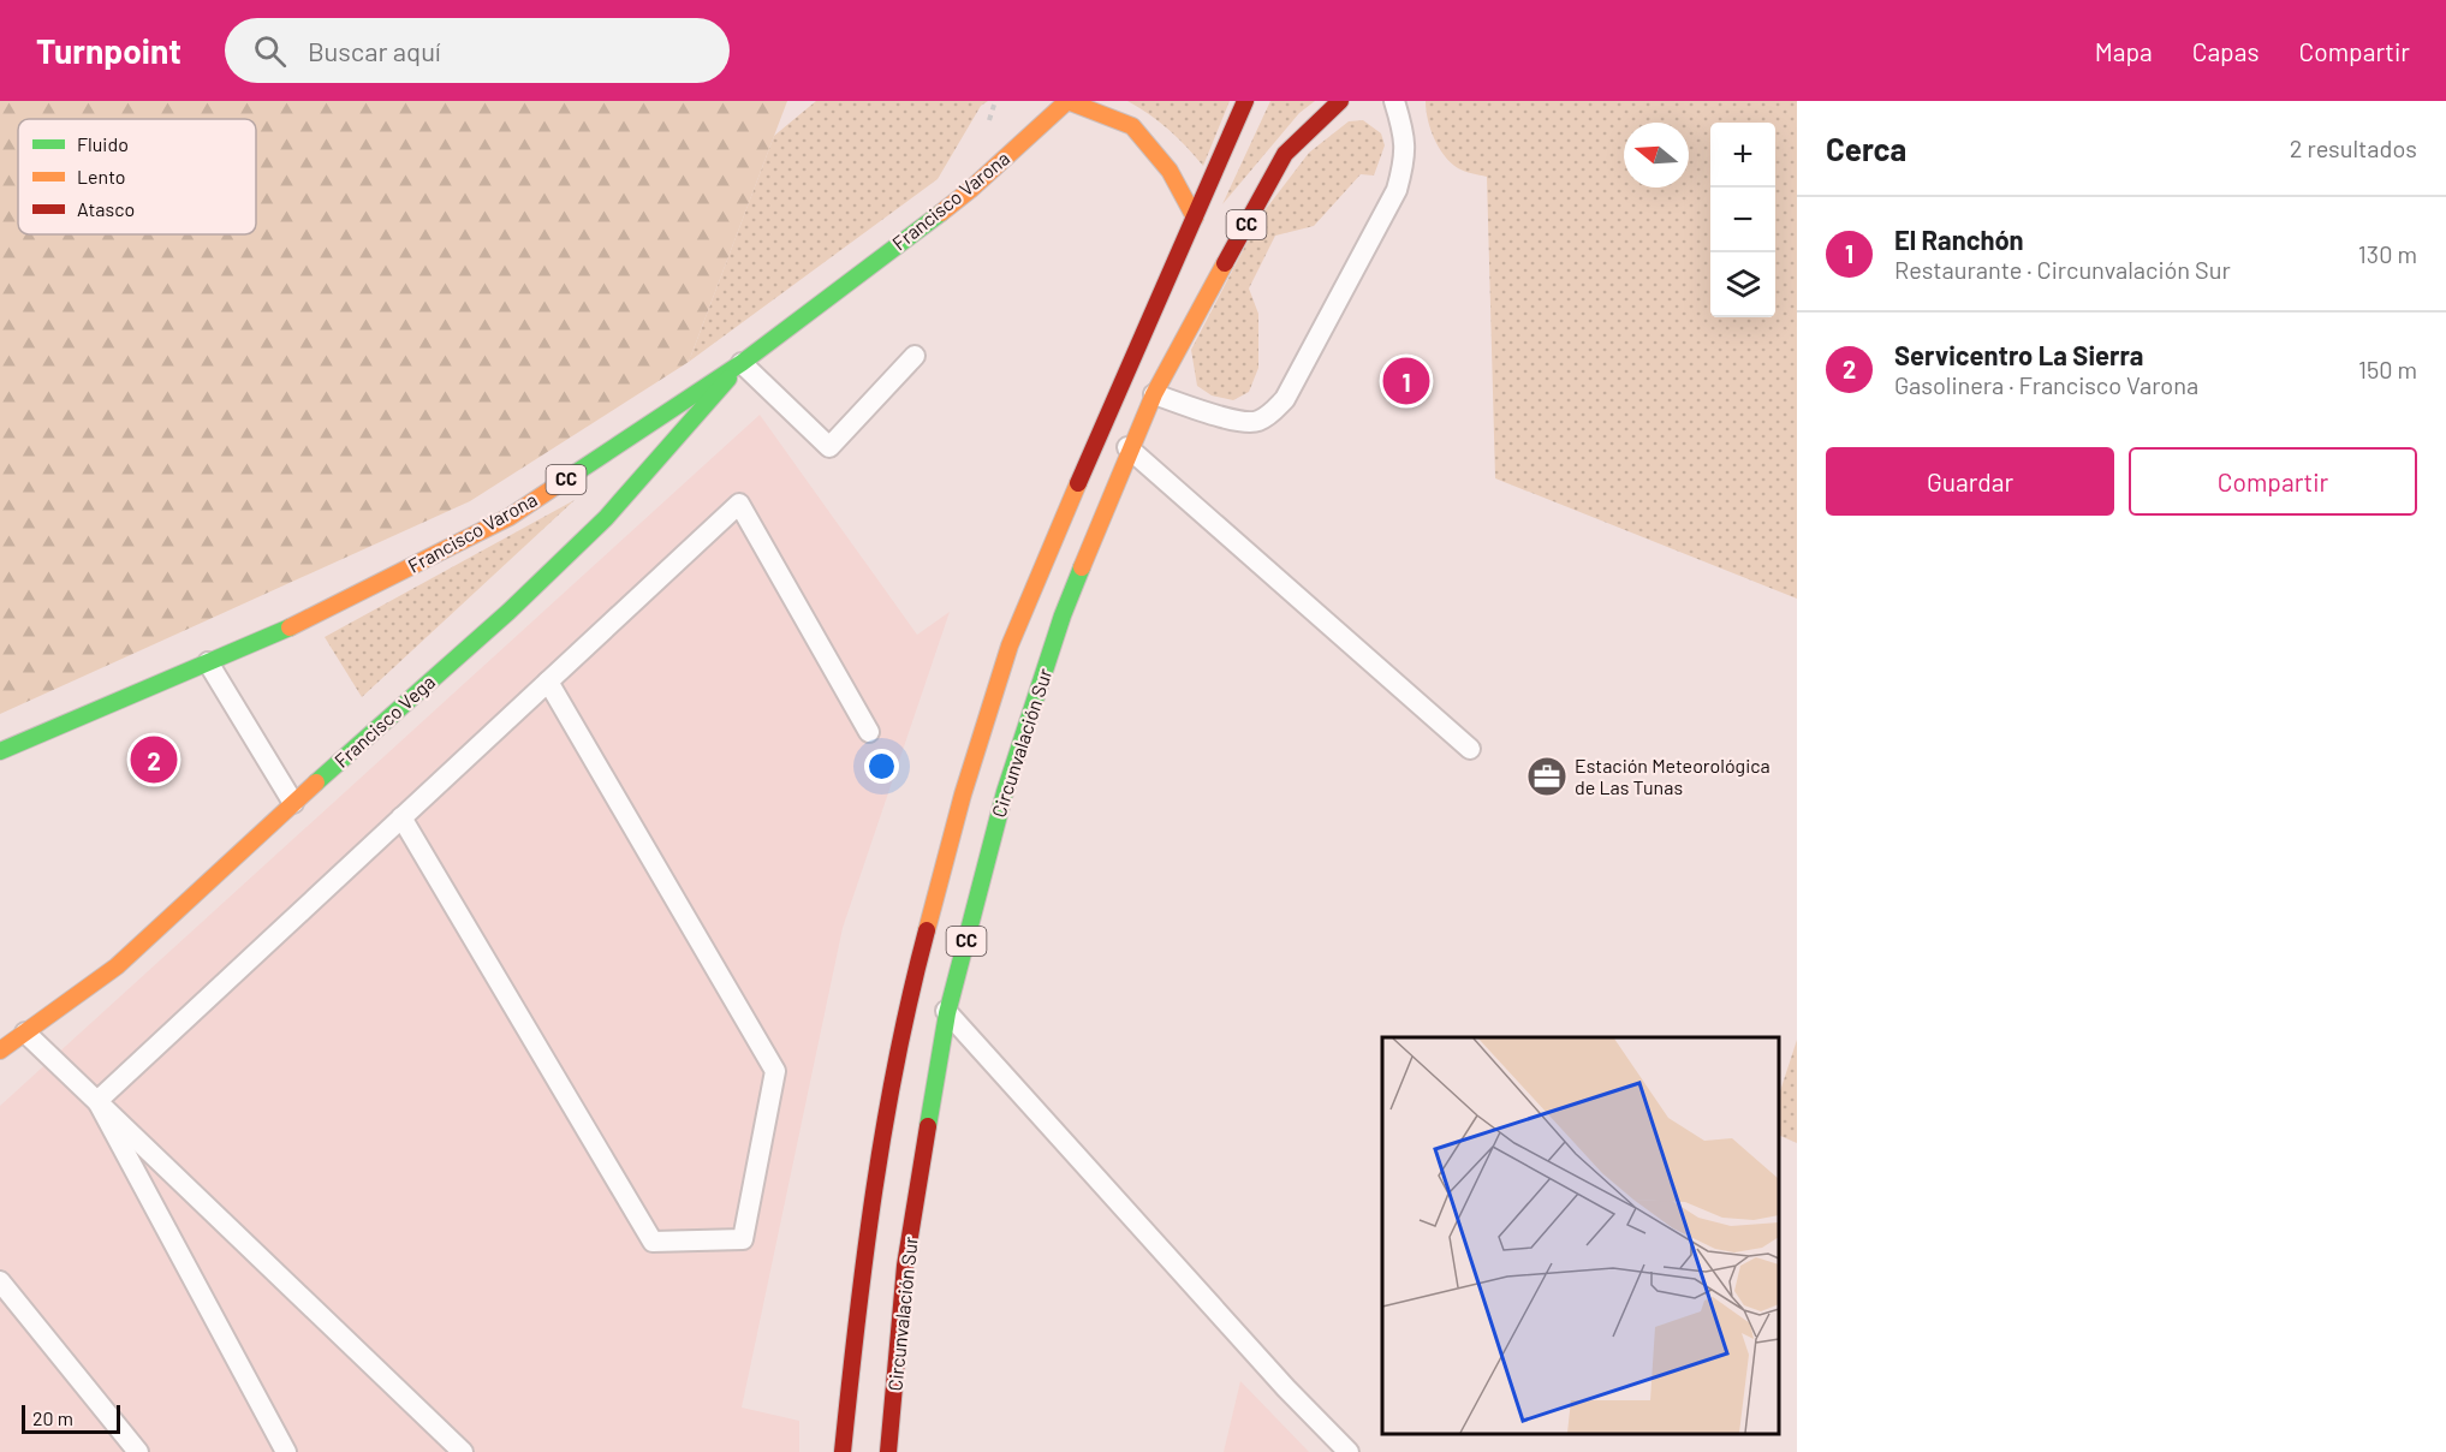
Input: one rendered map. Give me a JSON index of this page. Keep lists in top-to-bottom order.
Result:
{
  "streets": {
    "main road": [
      "Francisco Varona",
      "CC",
      "Francisco Vega",
      "Circunvalación Sur"
    ]
  },
  "crossings": [
    ["Francisco Varona", "Francisco Vega"]
  ],
  "places": {
    "office": ["Estación Meteorológica de Las Tunas"]
  },
  "legend": ["Fluido", "Lento", "Atasco"],
  "scale_bar": "20 m",
  "north": "left",
  "page": {
    "header": "Turnpoint",
    "search": "Buscar aquí",
    "nav": ["Mapa", "Capas", "Compartir"],
    "heading": ["Cerca", "2 resultados"],
    "map_buttons": ["+", "−"],
    "list": [
      {
        "mark": "1",
        "name": "El Ranchón",
        "note": "Restaurante · Circunvalación Sur",
        "value": "130 m"
      },
      {
        "mark": "2",
        "name": "Servicentro La Sierra",
        "note": "Gasolinera · Francisco Varona",
        "value": "150 m"
      }
    ],
    "pins": ["1", "2"],
    "buttons": ["Guardar", "Compartir"],
    "scale": "20 m"
  }
}
